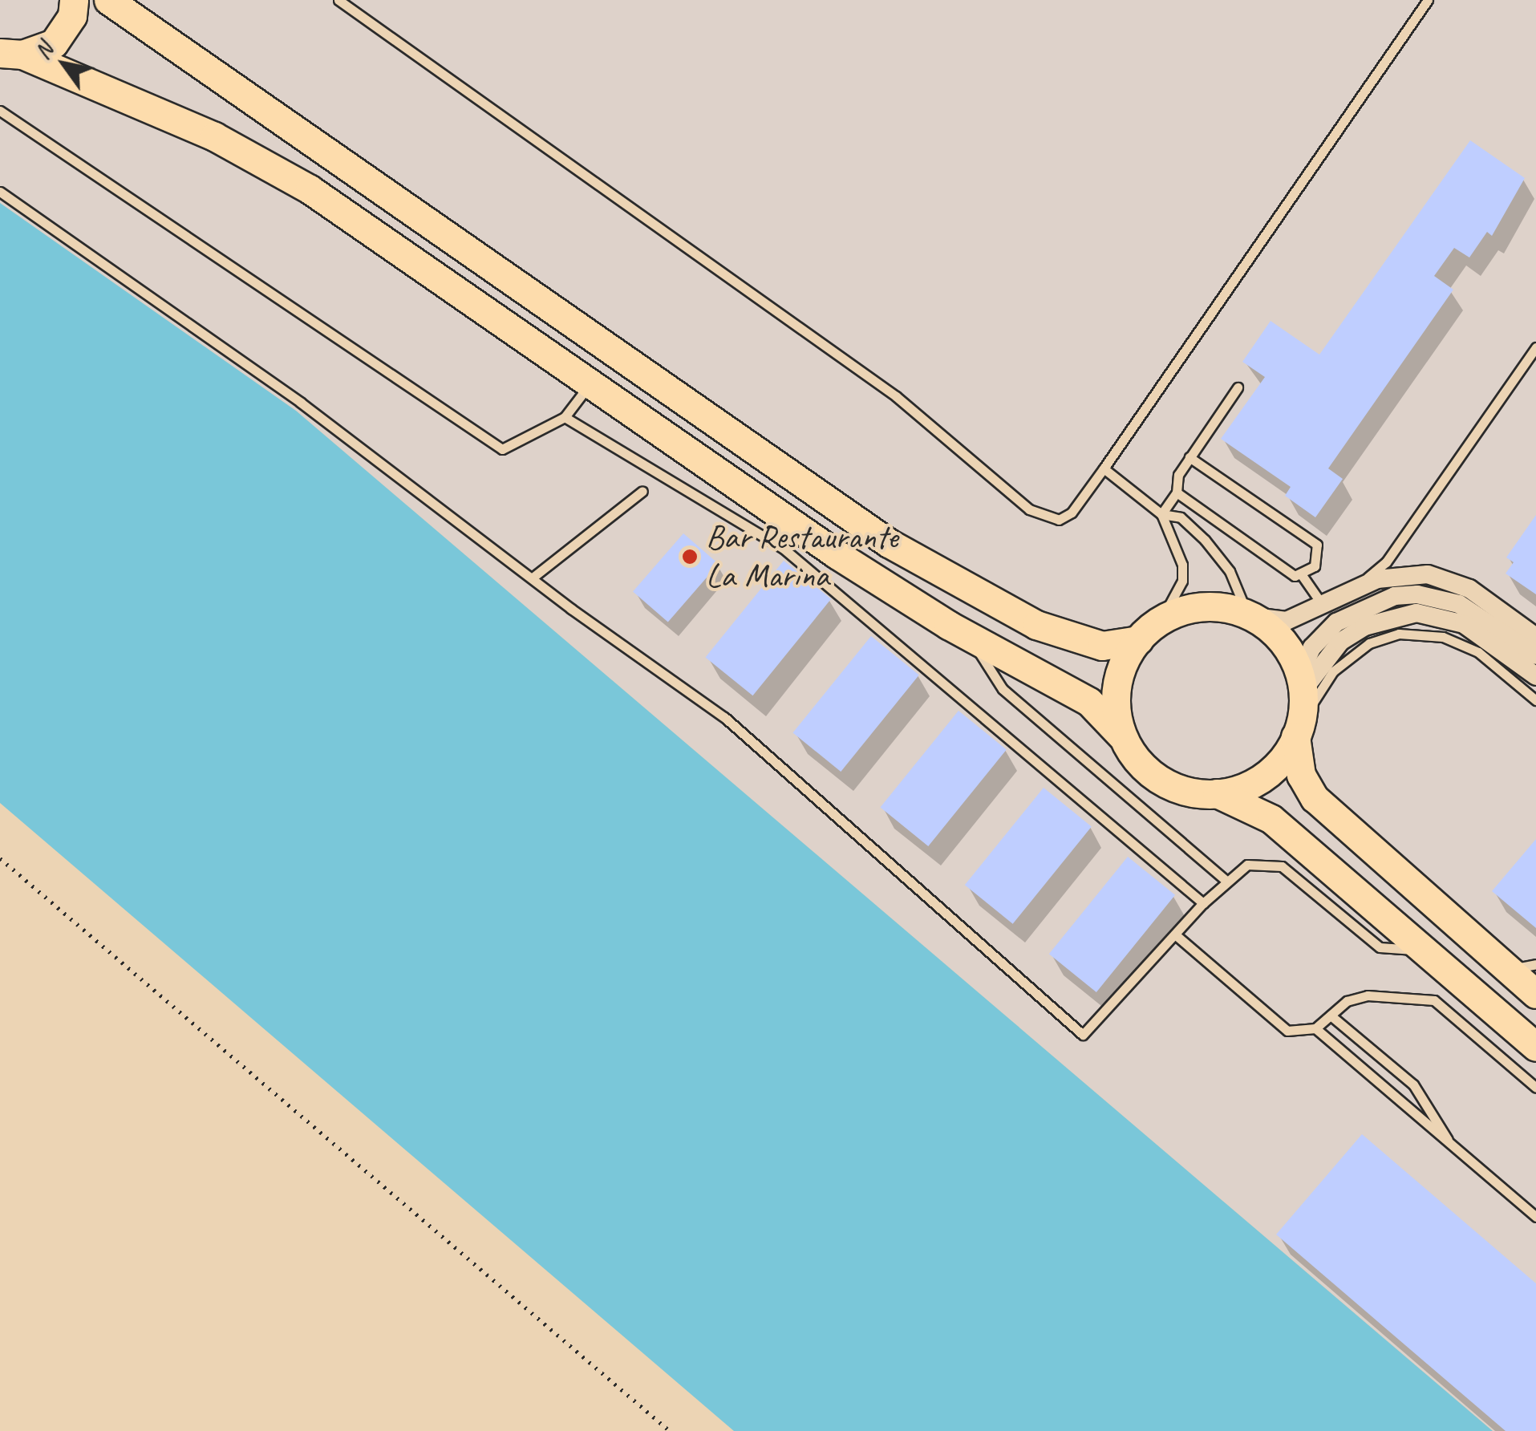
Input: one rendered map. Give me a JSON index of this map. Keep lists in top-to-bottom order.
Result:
{
  "places": ["Bar Restaurante La Marina"],
  "north": "top left"
}
